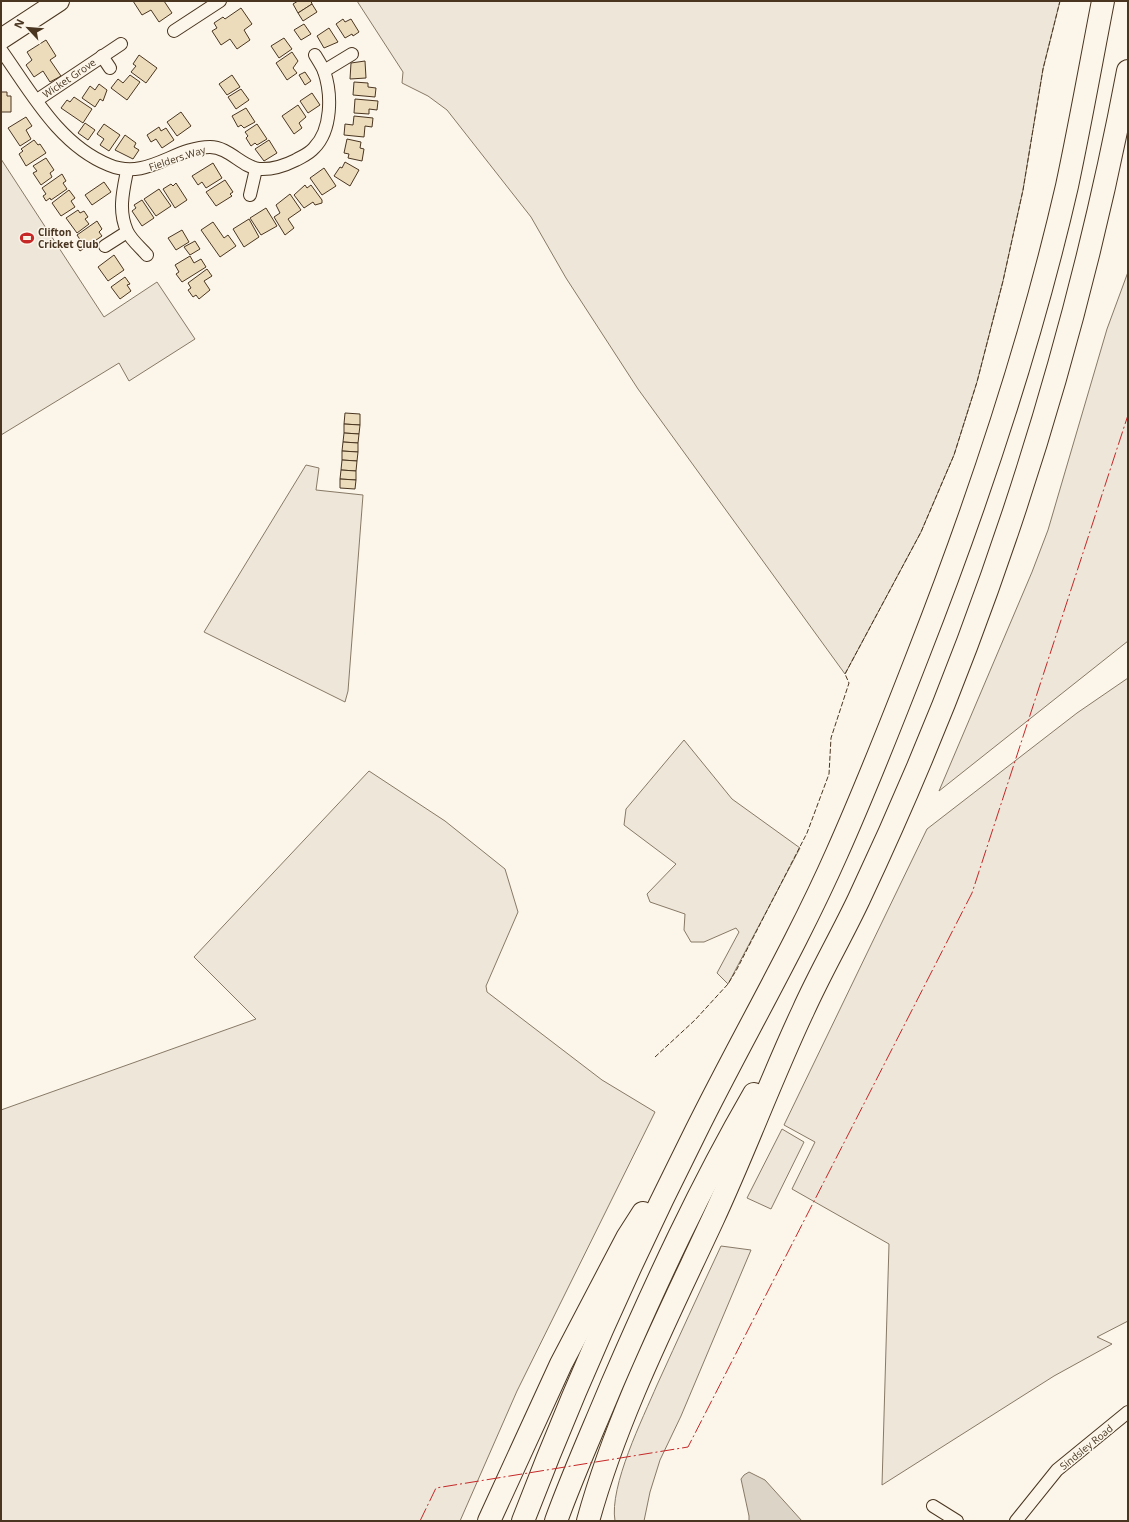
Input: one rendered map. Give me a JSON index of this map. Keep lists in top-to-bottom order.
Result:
{
  "streets": {
    "street": ["Wicket Grove", "Fielders Way", "Sindsley Road"]
  },
  "crossings": [
    ["Wicket Grove", "Fielders Way"]
  ],
  "places": {
    "sports": ["Clifton Cricket Club"]
  },
  "north": "top left"
}
